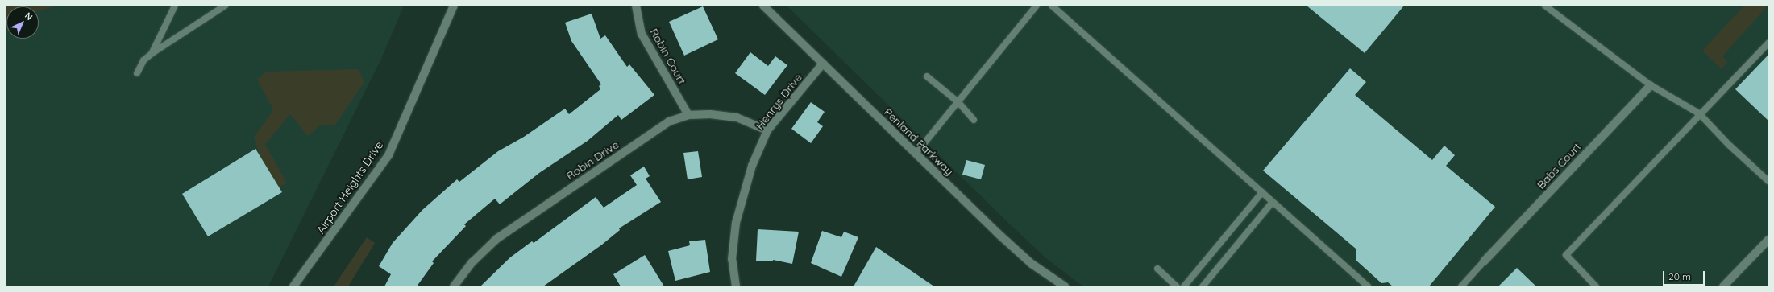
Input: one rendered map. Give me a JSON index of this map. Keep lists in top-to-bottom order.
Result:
{
  "streets": {
    "street": [
      "Robin Court",
      "Henrys Drive",
      "Penland Parkway",
      "Robin Drive",
      "Babs Court",
      "Airport Heights Drive"
    ]
  },
  "crossings": [
    ["Robin Court", "Robin Drive"],
    ["Henrys Drive", "Penland Parkway"],
    ["Henrys Drive", "Robin Drive"]
  ],
  "scale_bar": "20 m",
  "north": "top right"
}
